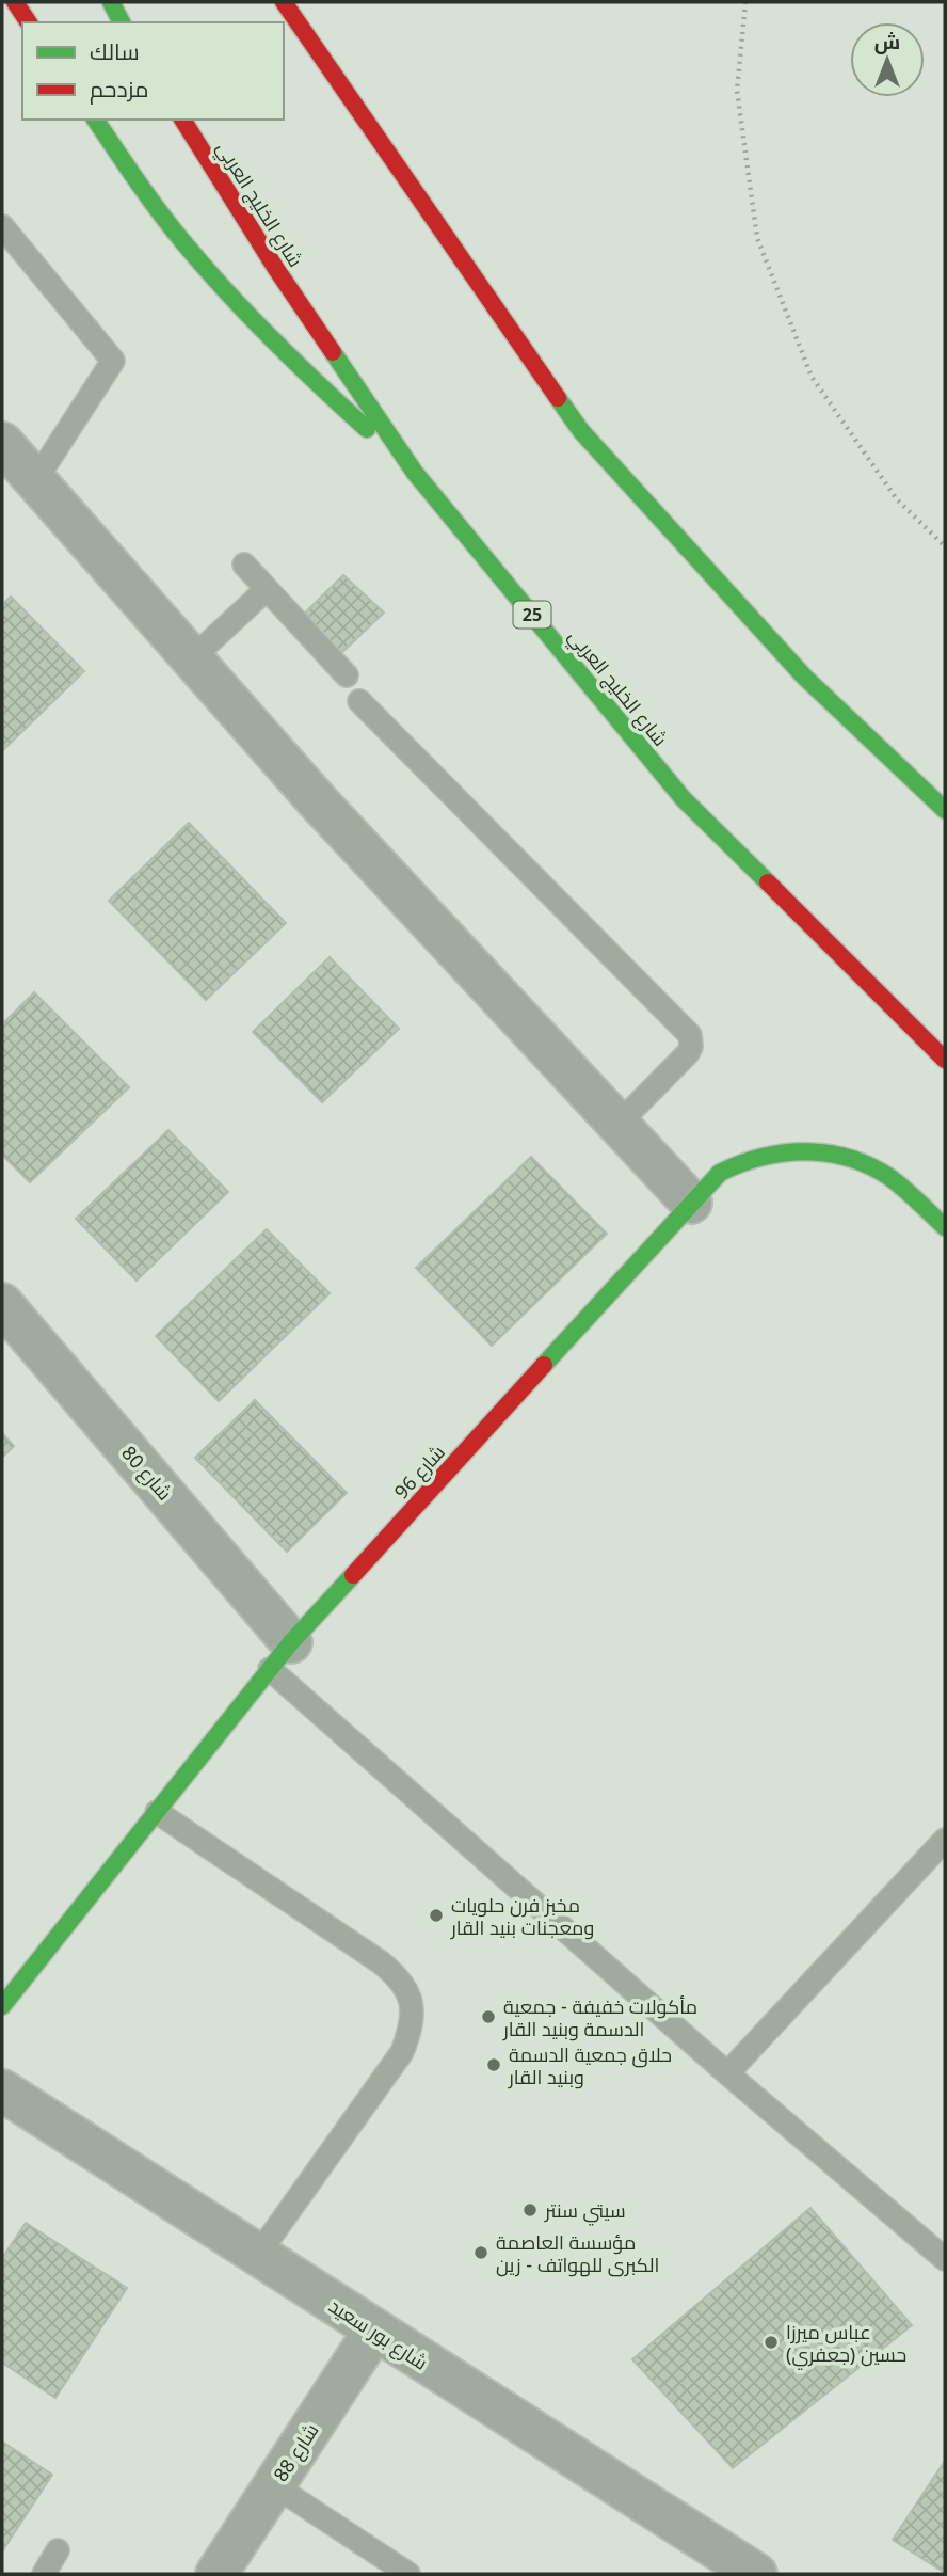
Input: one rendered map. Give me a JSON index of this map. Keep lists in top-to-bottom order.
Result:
{
  "streets": {
    "main road": ["شارع الخليج العربي", "25", "شارع 96"],
    "street": ["شارع 80", "شارع بور سعيد", "شارع 88"]
  },
  "crossings": [
    ["شارع 96", "شارع 80"],
    ["شارع بور سعيد", "شارع 88"]
  ],
  "places": [
    "مخبز فرن حلويات ومعجنات بنيد القار",
    "مأكولات خفيفة - جمعية الدسمة وبنيد القار",
    "حلاق جمعية الدسمة وبنيد القار",
    "سيتي سنتر",
    "مؤسسة العاصمة الكبرى للهواتف - زين",
    "عباس ميرزا حسين (جعفري)"
  ],
  "legend": ["سالك", "مزدحم"],
  "north": "top"
}
